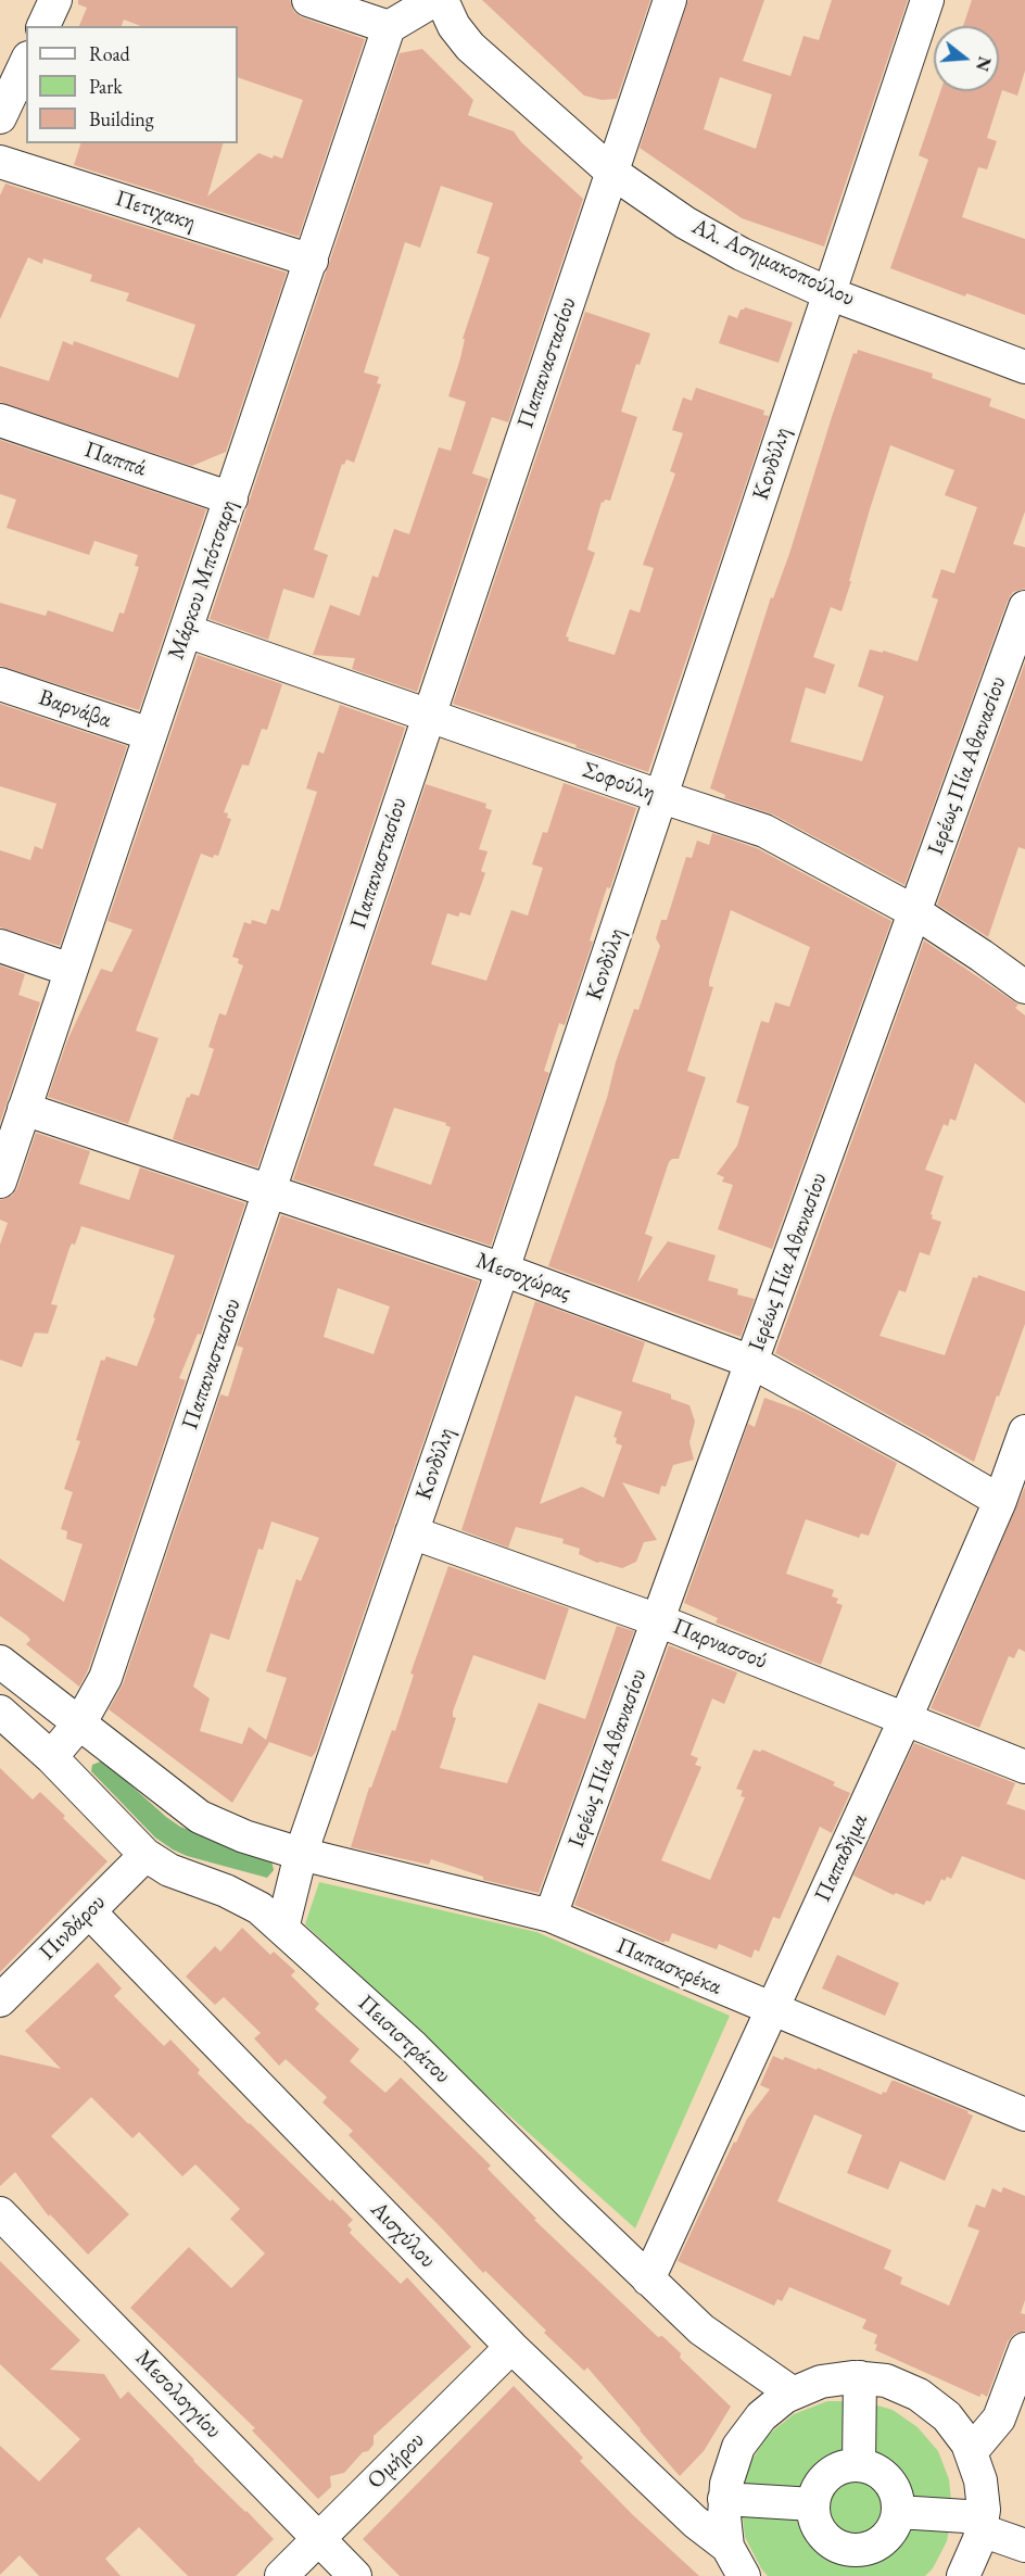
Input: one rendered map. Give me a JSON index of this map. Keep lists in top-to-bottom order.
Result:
{
  "streets": {
    "street": [
      "Πετιχακη",
      "Αλ. Ασημακοπούλου",
      "Παπαναστασίου",
      "Παππά",
      "Κονδύλη",
      "Μάρκου Μπότσαρη",
      "Βαρνάβα",
      "Ιερέως Πία Αθανασίου",
      "Σοφούλη",
      "Μεσοχώρας",
      "Παρνασσού",
      "Παπαδήμα",
      "Πινδάρου",
      "Παπασκρέκα",
      "Πεισιστράτου",
      "Αισχύλου",
      "Μεσολογγίου",
      "Ομήρου"
    ]
  },
  "crossings": [
    ["Πετιχακη", "Μάρκου Μπότσαρη"],
    ["Αλ. Ασημακοπούλου", "Παπαναστασίου"],
    ["Αλ. Ασημακοπούλου", "Κονδύλη"],
    ["Παπαναστασίου", "Σοφούλη"],
    ["Παπαναστασίου", "Μεσοχώρας"],
    ["Παπαναστασίου", "Παπασκρέκα"],
    ["Παπαναστασίου", "Πεισιστράτου"],
    ["Παππά", "Μάρκου Μπότσαρη"],
    ["Κονδύλη", "Σοφούλη"],
    ["Κονδύλη", "Μεσοχώρας"],
    ["Κονδύλη", "Παρνασσού"],
    ["Κονδύλη", "Παπασκρέκα"],
    ["Κονδύλη", "Πεισιστράτου"],
    ["Μάρκου Μπότσαρη", "Βαρνάβα"],
    ["Μάρκου Μπότσαρη", "Σοφούλη"],
    ["Μάρκου Μπότσαρη", "Μεσοχώρας"],
    ["Ιερέως Πία Αθανασίου", "Σοφούλη"],
    ["Ιερέως Πία Αθανασίου", "Μεσοχώρας"],
    ["Ιερέως Πία Αθανασίου", "Παρνασσού"],
    ["Ιερέως Πία Αθανασίου", "Παπασκρέκα"],
    ["Μεσοχώρας", "Παπαδήμα"],
    ["Παρνασσού", "Παπαδήμα"],
    ["Παπαδήμα", "Παπασκρέκα"],
    ["Παπαδήμα", "Πεισιστράτου"],
    ["Πινδάρου", "Πεισιστράτου"],
    ["Πινδάρου", "Αισχύλου"],
    ["Αισχύλου", "Ομήρου"],
    ["Μεσολογγίου", "Ομήρου"]
  ],
  "legend": ["Road", "Park", "Building"],
  "north": "right"
}
